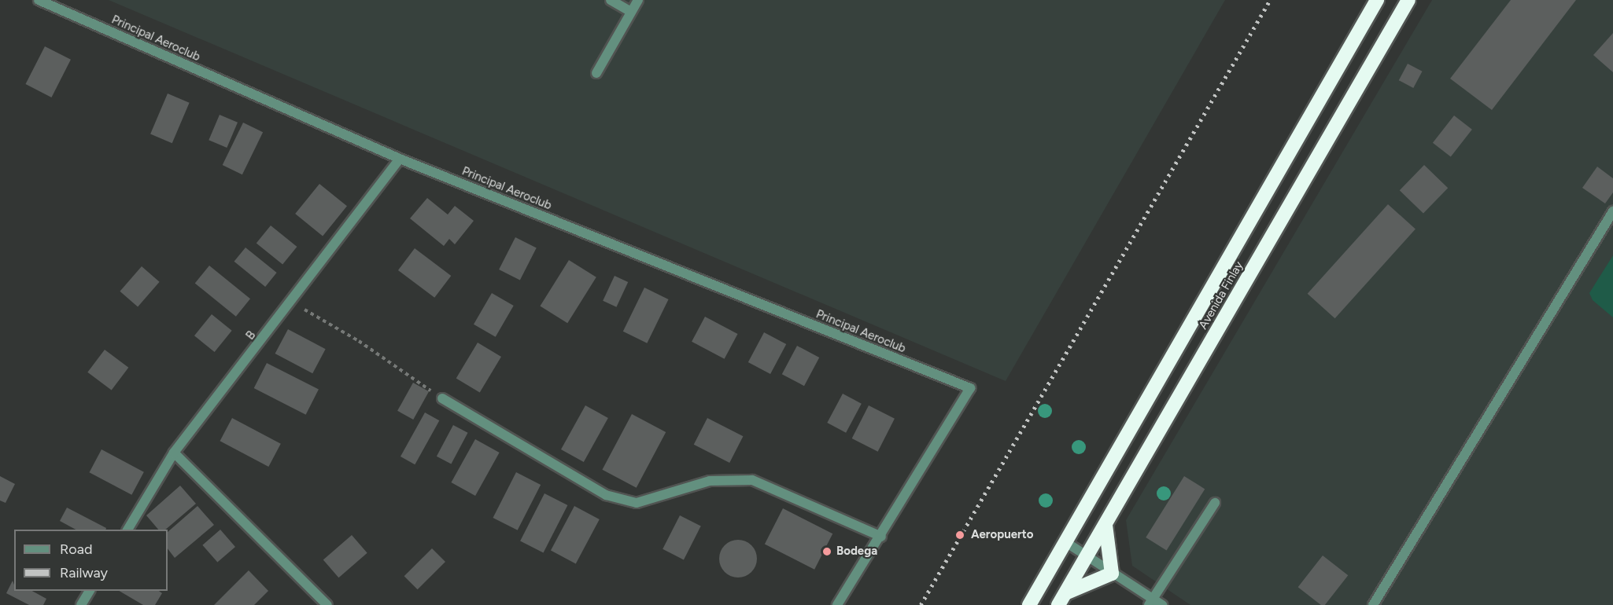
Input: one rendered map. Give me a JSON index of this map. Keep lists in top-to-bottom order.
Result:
{
  "streets": {
    "highway": ["Avenida Finlay"],
    "street": ["Principal Aeroclub", "B"]
  },
  "crossings": [
    ["Principal Aeroclub", "B"]
  ],
  "places": ["Aeropuerto", "Bodega"],
  "legend": ["Road", "Railway"]
}
